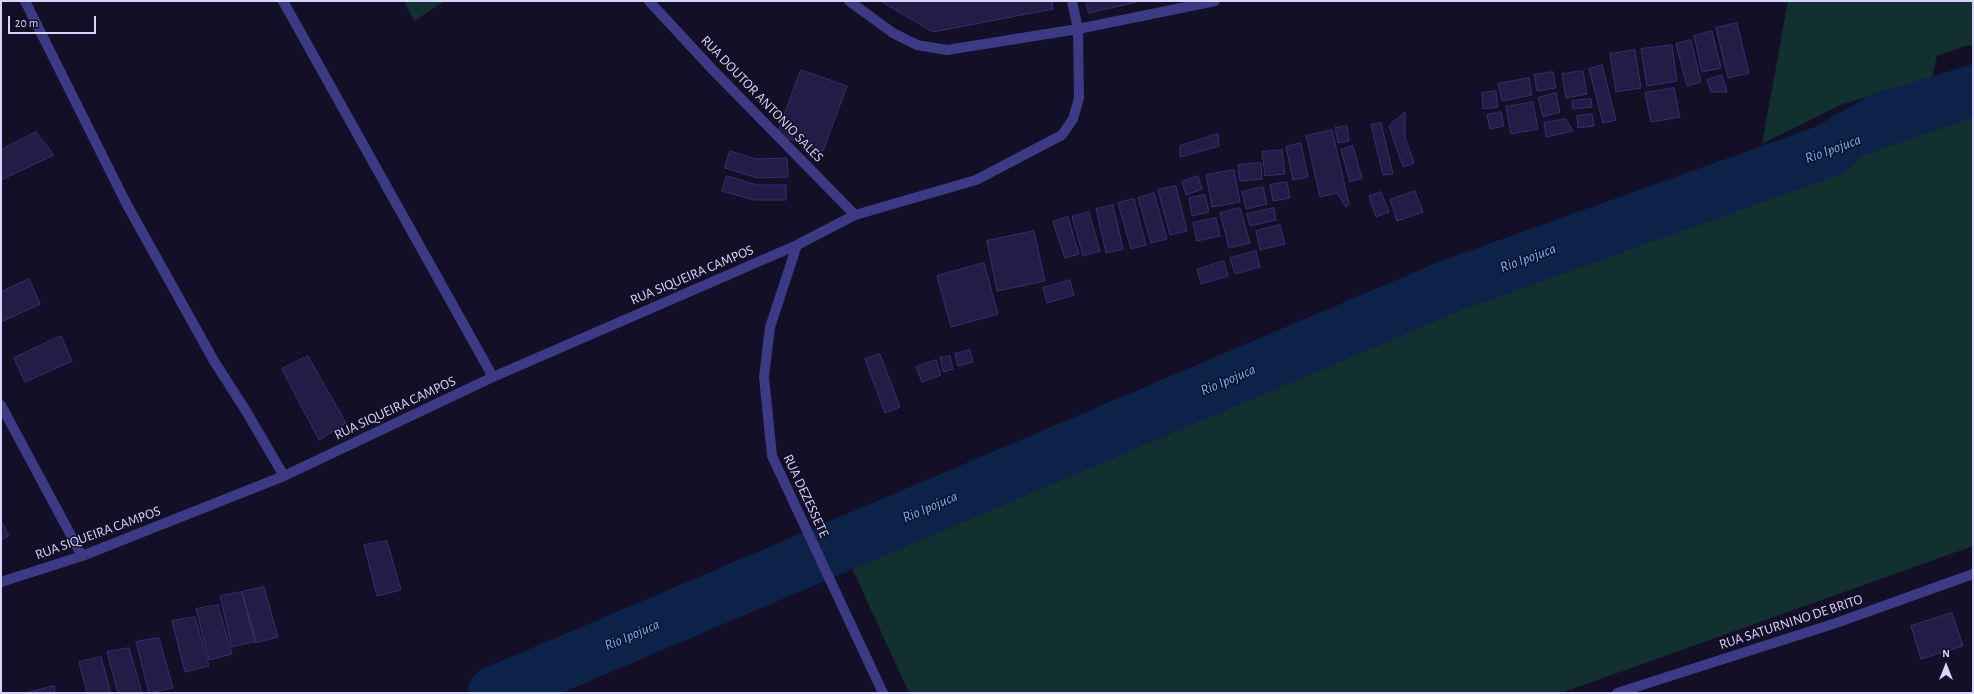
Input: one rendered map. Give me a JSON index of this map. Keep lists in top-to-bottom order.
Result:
{
  "streets": {
    "street": [
      "RUA DOUTOR ANTONIO SALES",
      "RUA SIQUEIRA CAMPOS",
      "RUA DEZESSETE",
      "RUA SATURNINO DE BRITO"
    ]
  },
  "crossings": [
    ["RUA SIQUEIRA CAMPOS", "RUA DEZESSETE"]
  ],
  "water": ["Rio Ipojuca"],
  "scale_bar": "20 m",
  "north": "top"
}
